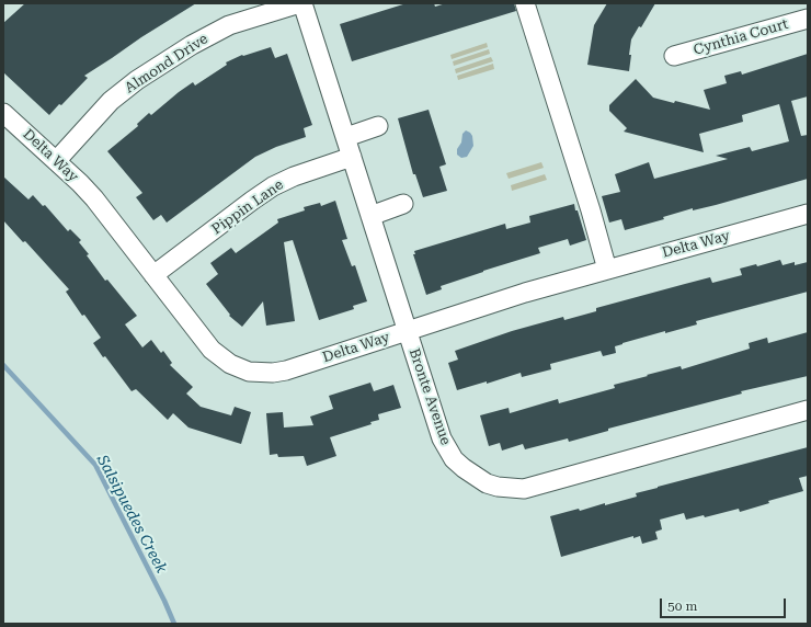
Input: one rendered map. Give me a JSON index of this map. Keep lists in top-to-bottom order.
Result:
{
  "streets": {
    "street": [
      "Cynthia Court",
      "Almond Drive",
      "Delta Way",
      "Pippin Lane",
      "Bronte Avenue"
    ]
  },
  "crossings": [
    ["Almond Drive", "Delta Way"],
    ["Almond Drive", "Bronte Avenue"],
    ["Delta Way", "Pippin Lane"],
    ["Delta Way", "Bronte Avenue"],
    ["Pippin Lane", "Bronte Avenue"]
  ],
  "water": ["Salsipuedes Creek"],
  "scale_bar": "50 m"
}
